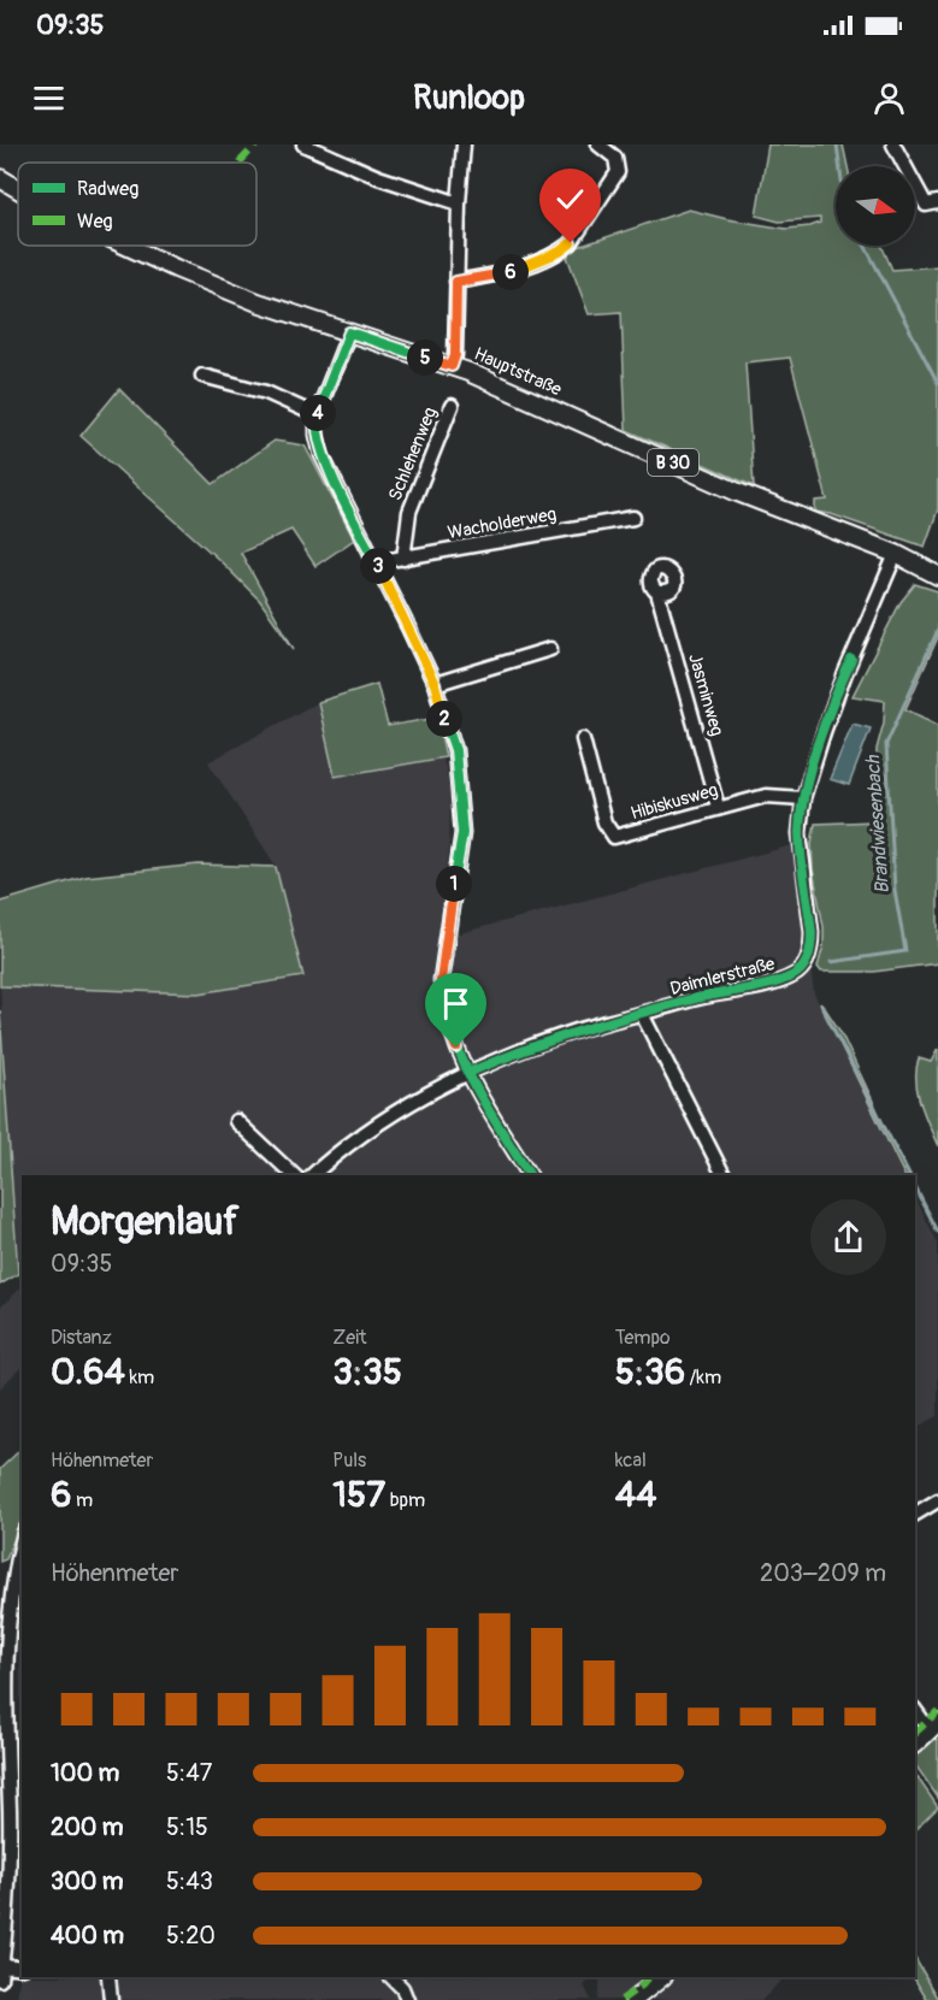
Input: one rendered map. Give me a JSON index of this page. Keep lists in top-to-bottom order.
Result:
{
  "streets": {
    "main road": ["Hauptstraße", "B 30"],
    "street": [
      "Schlehenweg",
      "Wacholderweg",
      "Jasminweg",
      "Hibiskusweg",
      "Daimlerstraße"
    ]
  },
  "crossings": [
    ["Hauptstraße", "Daimlerstraße"],
    ["Schlehenweg", "Wacholderweg"],
    ["Jasminweg", "Hibiskusweg"],
    ["Hibiskusweg", "Daimlerstraße"]
  ],
  "water": ["Brandwiesenbach"],
  "legend": ["Radweg", "Weg"],
  "north": "right",
  "page": {
    "status": "09:35",
    "header": "Runloop",
    "pins": [
      "6",
      "5",
      "4",
      "3",
      "2",
      "1"
    ],
    "heading": ["Morgenlauf", "09:35"],
    "stats": [
      ["Distanz", "0.64 km"],
      ["Zeit", "3:35"],
      ["Tempo", "5:36 /km"],
      ["Höhenmeter", "6 m"],
      ["Puls", "157 bpm"],
      ["kcal", "44"]
    ],
    "chart": ["Höhenmeter", "203–209 m"],
    "list": [
      {
        "name": "100 m",
        "note": "5:47"
      },
      {
        "name": "200 m",
        "note": "5:15"
      },
      {
        "name": "300 m",
        "note": "5:43"
      },
      {
        "name": "400 m",
        "note": "5:20"
      }
    ]
  }
}
